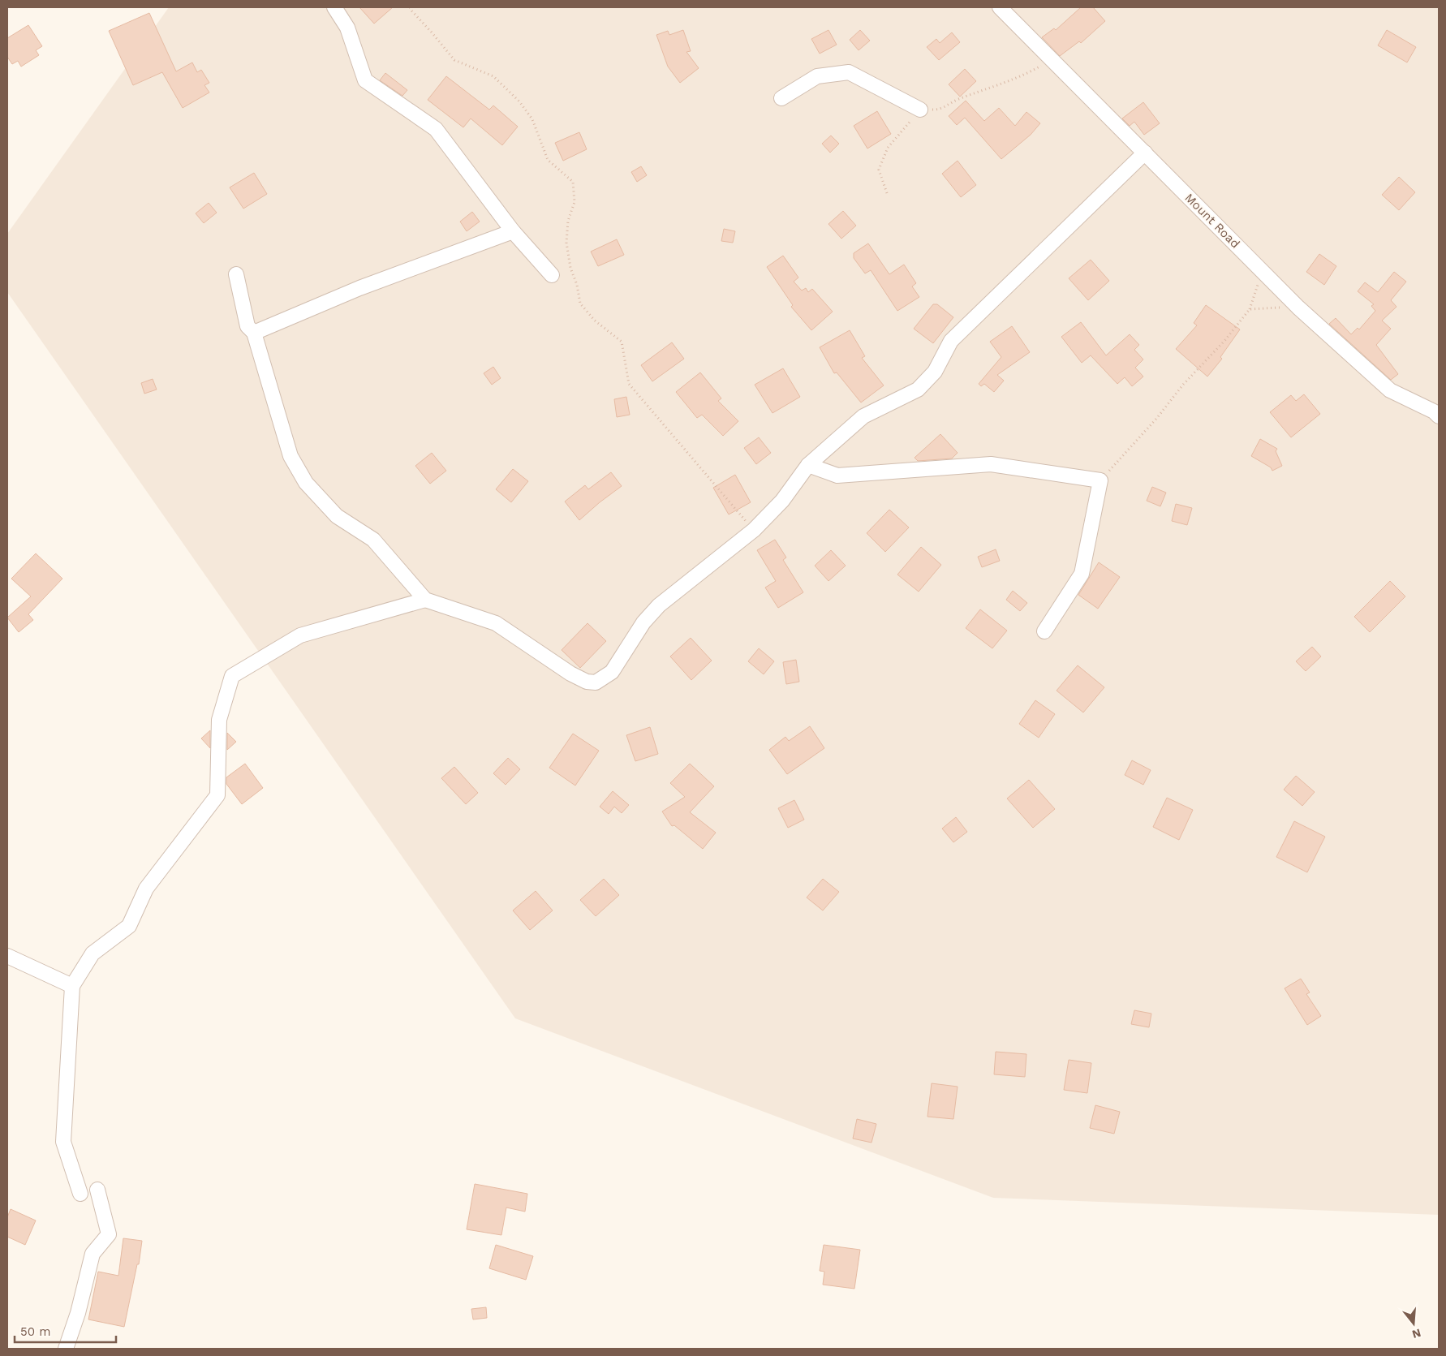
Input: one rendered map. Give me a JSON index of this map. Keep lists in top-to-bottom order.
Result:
{
  "streets": {
    "street": ["Mount Road"]
  },
  "scale_bar": "50 m",
  "north": "bottom"
}
